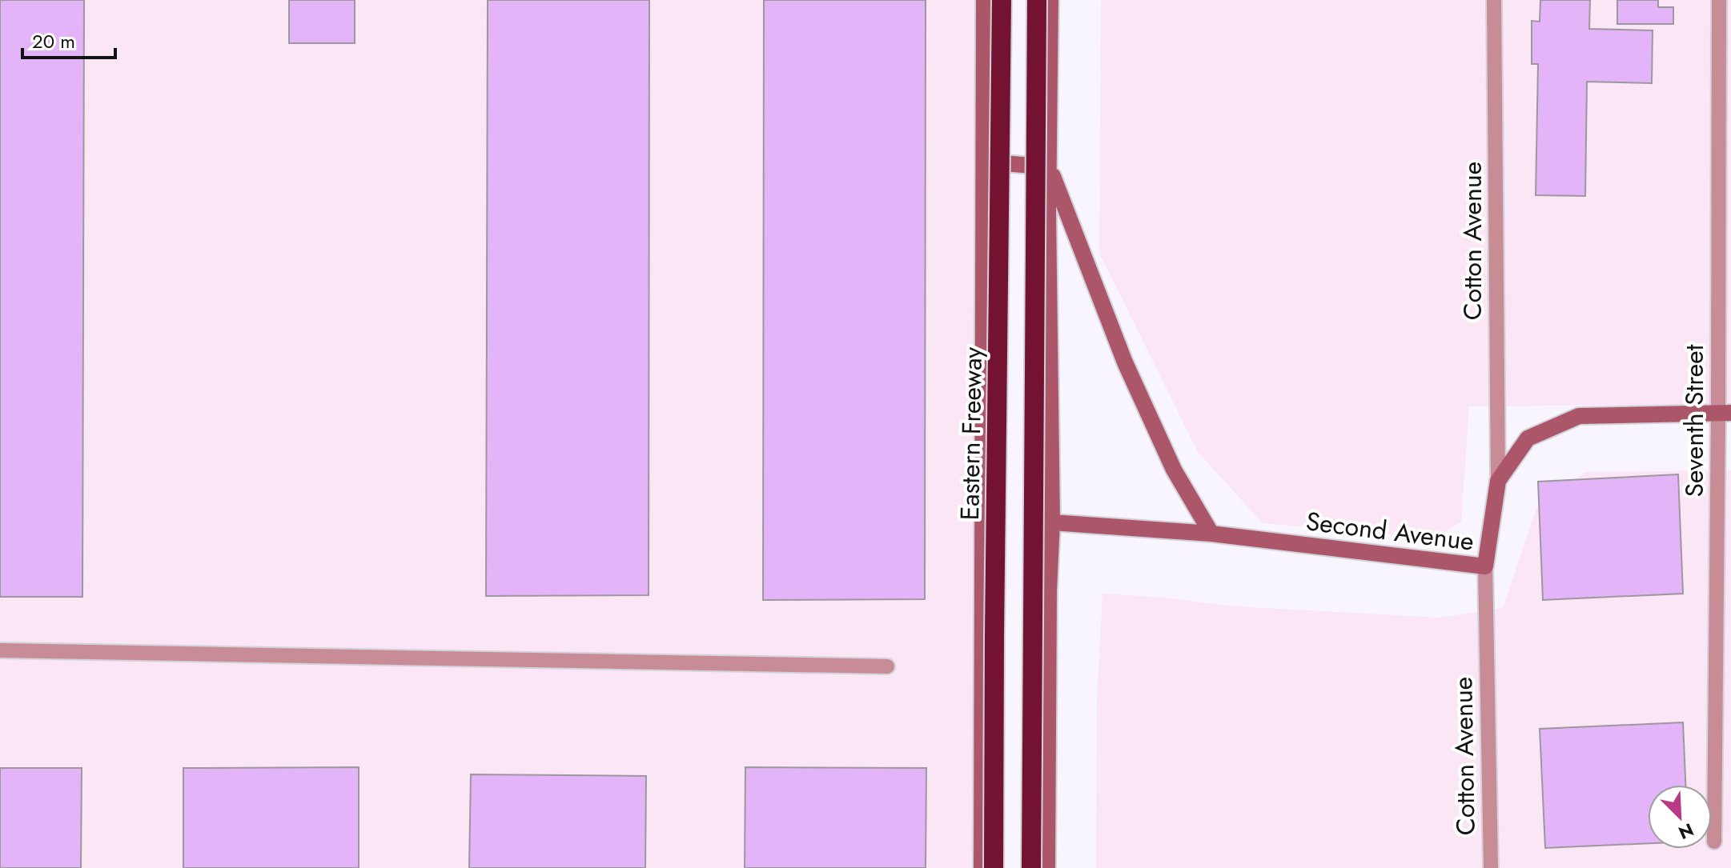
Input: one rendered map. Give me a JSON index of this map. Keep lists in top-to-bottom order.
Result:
{
  "streets": {
    "highway": ["Eastern Freeway"],
    "street": ["Second Avenue"],
    "lane": ["Cotton Avenue", "Seventh Street"]
  },
  "crossings": [
    ["Cotton Avenue", "Second Avenue"],
    ["Seventh Street", "Second Avenue"]
  ],
  "scale_bar": "20 m",
  "north": "bottom right"
}
